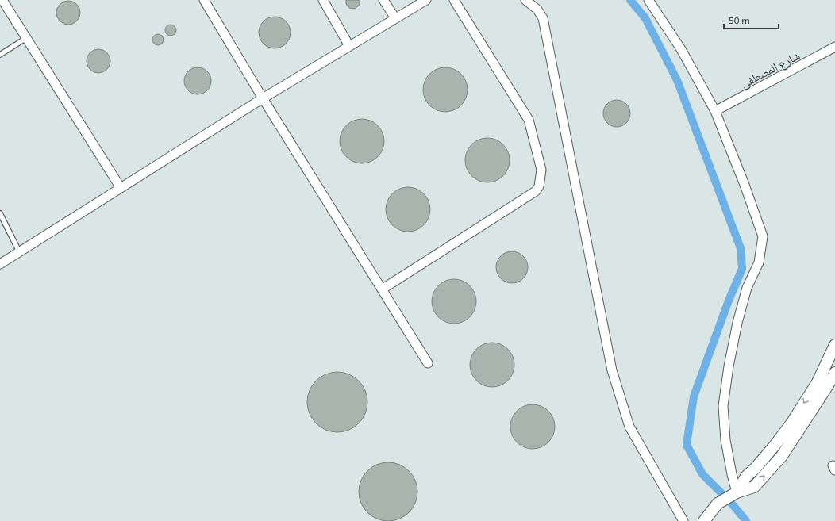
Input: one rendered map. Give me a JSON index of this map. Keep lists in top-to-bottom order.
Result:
{
  "streets": {
    "street": ["شارع المصطفى"]
  },
  "scale_bar": "50 m"
}
